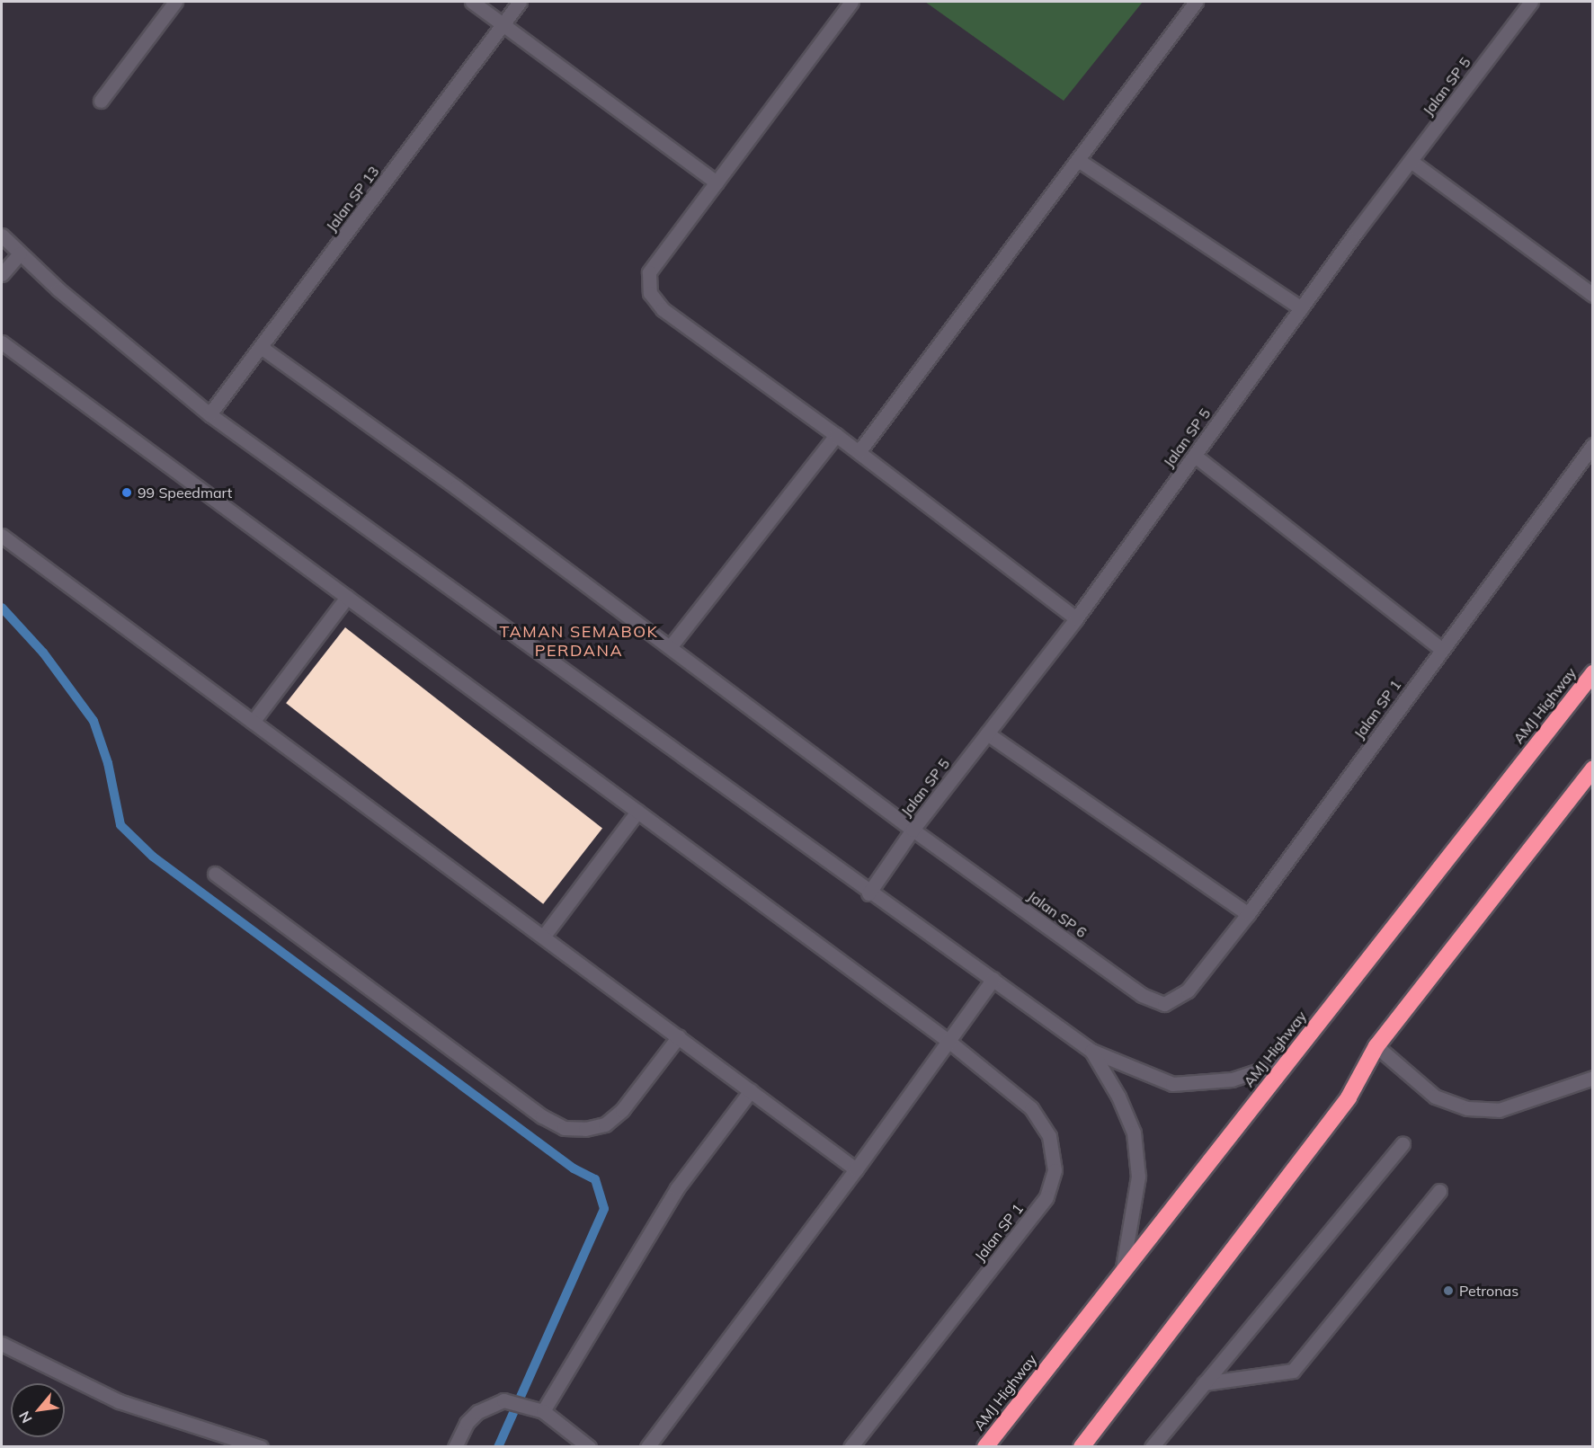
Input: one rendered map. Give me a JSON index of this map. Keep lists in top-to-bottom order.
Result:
{
  "streets": {
    "highway": ["AMJ Highway"],
    "street": [
      "Jalan SP 5",
      "Jalan SP 13",
      "Jalan SP 1",
      "Jalan SP 6"
    ]
  },
  "crossings": [
    ["Jalan SP 5", "Jalan SP 6"],
    ["Jalan SP 1", "Jalan SP 6"]
  ],
  "districts": ["TAMAN SEMABOK PERDANA"],
  "places": ["99 Speedmart", "Petronas"],
  "north": "bottom left"
}
